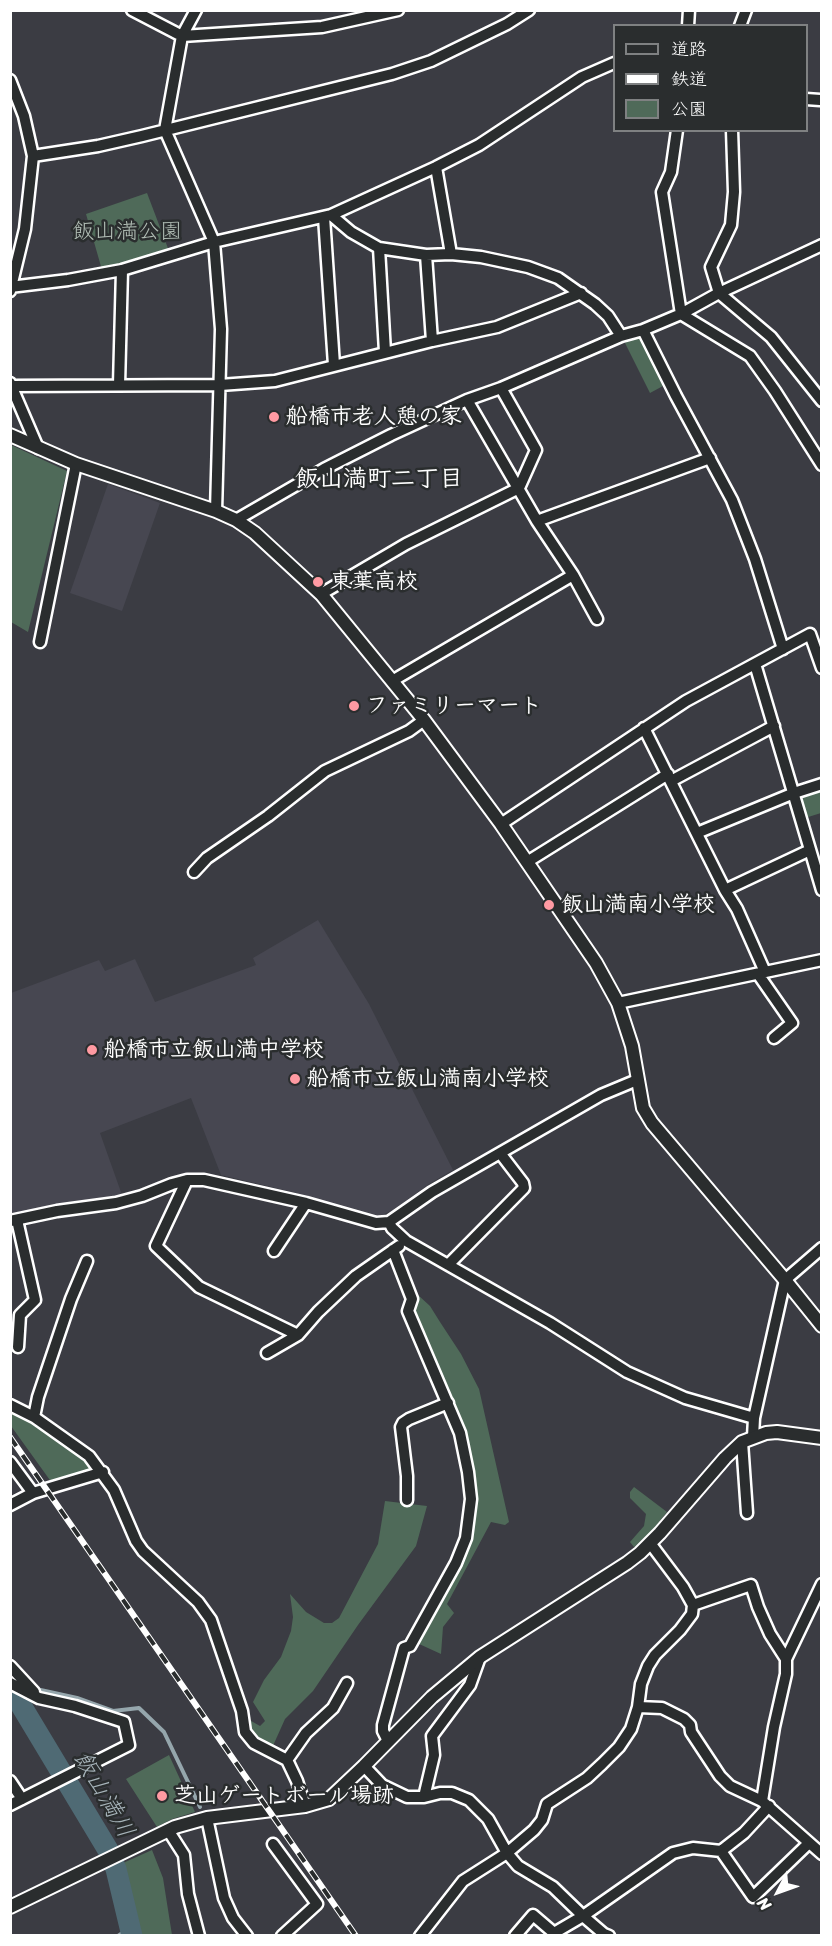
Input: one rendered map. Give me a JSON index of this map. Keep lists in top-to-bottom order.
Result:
{
  "districts": ["飯山満町二丁目"],
  "water": ["飯山満川"],
  "parks": ["飯山満公園"],
  "places": [
    "船橋市老人憩の家",
    "東葉高校",
    "ファミリーマート",
    "飯山満南小学校",
    "船橋市立飯山満中学校",
    "船橋市立飯山満南小学校",
    "芝山ゲートボール場跡"
  ],
  "legend": ["道路", "鉄道", "公園"],
  "north": "bottom left"
}
